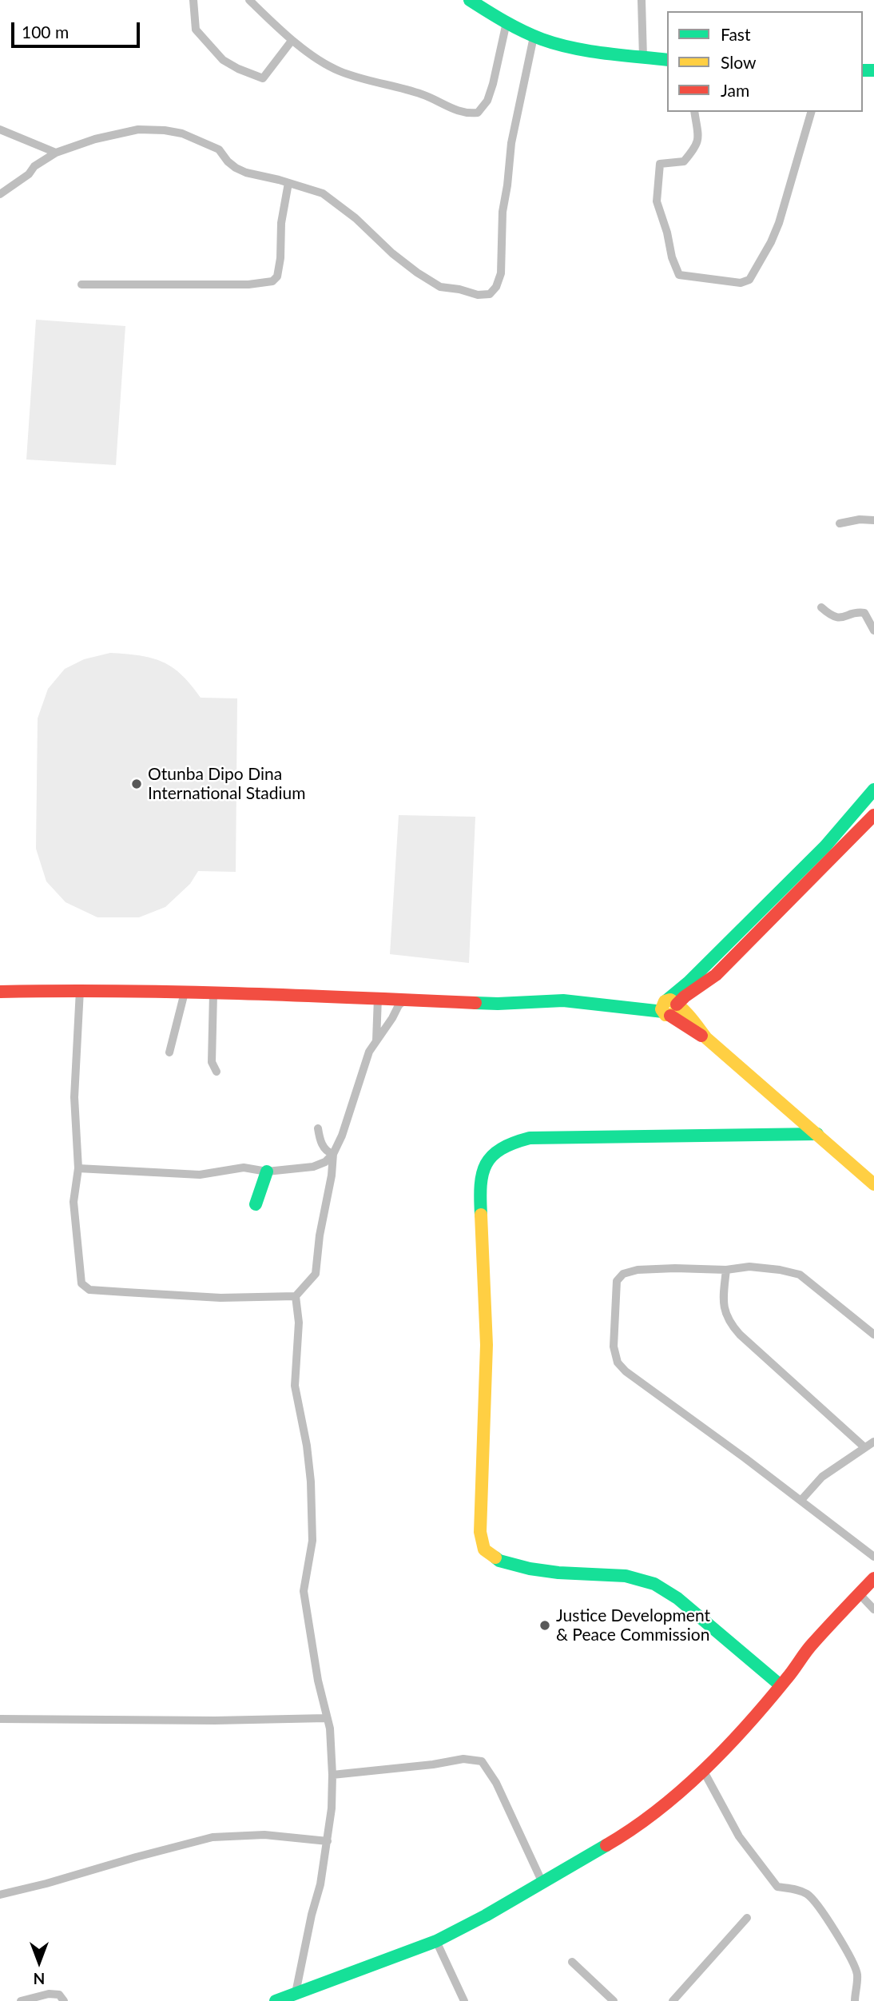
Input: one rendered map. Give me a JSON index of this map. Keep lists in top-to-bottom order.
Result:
{
  "places": ["Otunba Dipo Dina International Stadium", "Justice Development & Peace Commission"],
  "legend": ["Fast", "Slow", "Jam"],
  "scale_bar": "100 m",
  "north": "bottom"
}
